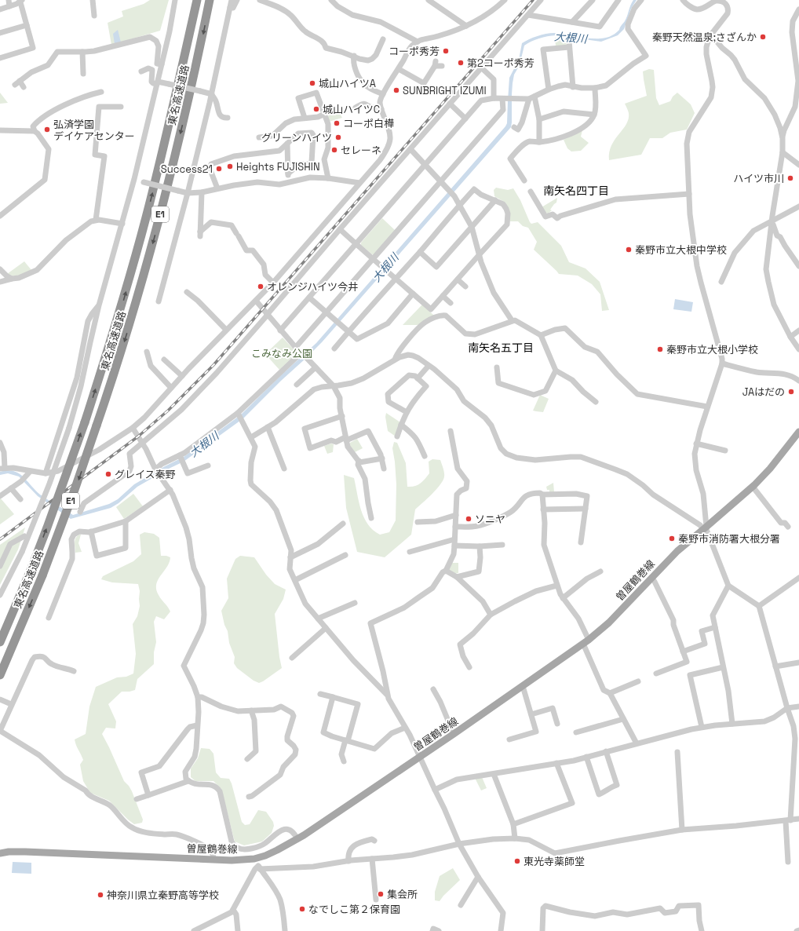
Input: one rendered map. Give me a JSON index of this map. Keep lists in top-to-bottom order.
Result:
{
  "streets": {
    "highway": ["東名高速道路", "E1"],
    "main road": ["曽屋鶴巻線"]
  },
  "districts": ["南矢名四丁目", "南矢名五丁目"],
  "water": ["大根川"],
  "parks": ["こみなみ公園"],
  "places": [
    "秦野天然温泉;さざんか",
    "コーポ秀芳",
    "第2コーポ秀芳",
    "城山ハイツA",
    "SUNBRIGHT IZUMI",
    "城山ハイツC",
    "コーポ白樺",
    "弘済学園 デイケアセンター",
    "グリーンハイツ",
    "セレーネ",
    "Heights FUJISHIN",
    "Success21",
    "ハイツ市川",
    "秦野市立大根中学校",
    "オレンジハイツ今井",
    "秦野市立大根小学校",
    "JAはだの",
    "グレイス秦野",
    "ソニヤ",
    "秦野市消防署大根分署",
    "東光寺薬師堂",
    "集会所",
    "神奈川県立秦野高等学校",
    "なでしこ第２保育園"
  ]
}
